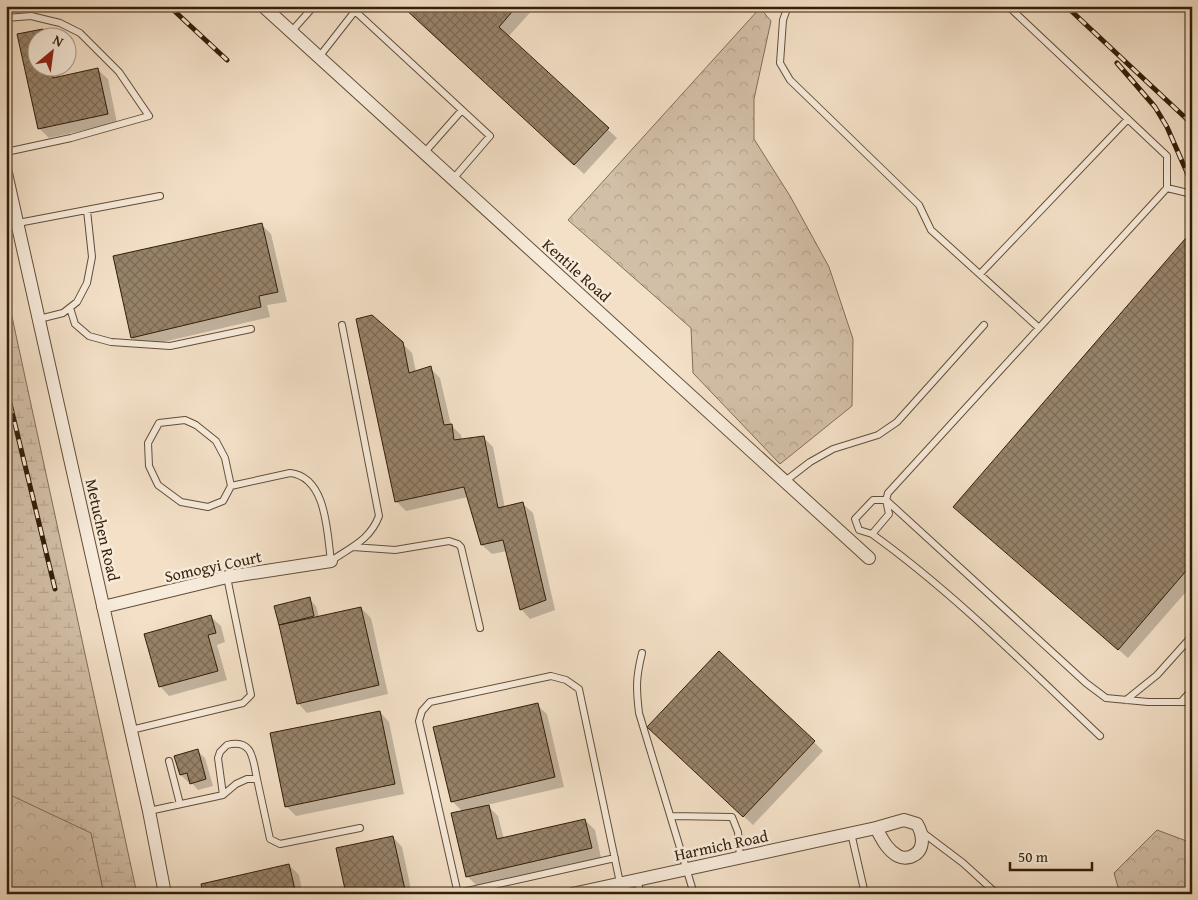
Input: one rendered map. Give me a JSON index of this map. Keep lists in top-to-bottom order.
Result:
{
  "streets": {
    "street": [
      "Kentile Road",
      "Metuchen Road",
      "Somogyi Court",
      "Harmich Road"
    ]
  },
  "crossings": [
    ["Metuchen Road", "Somogyi Court"]
  ],
  "scale_bar": "50 m",
  "north": "top right"
}
